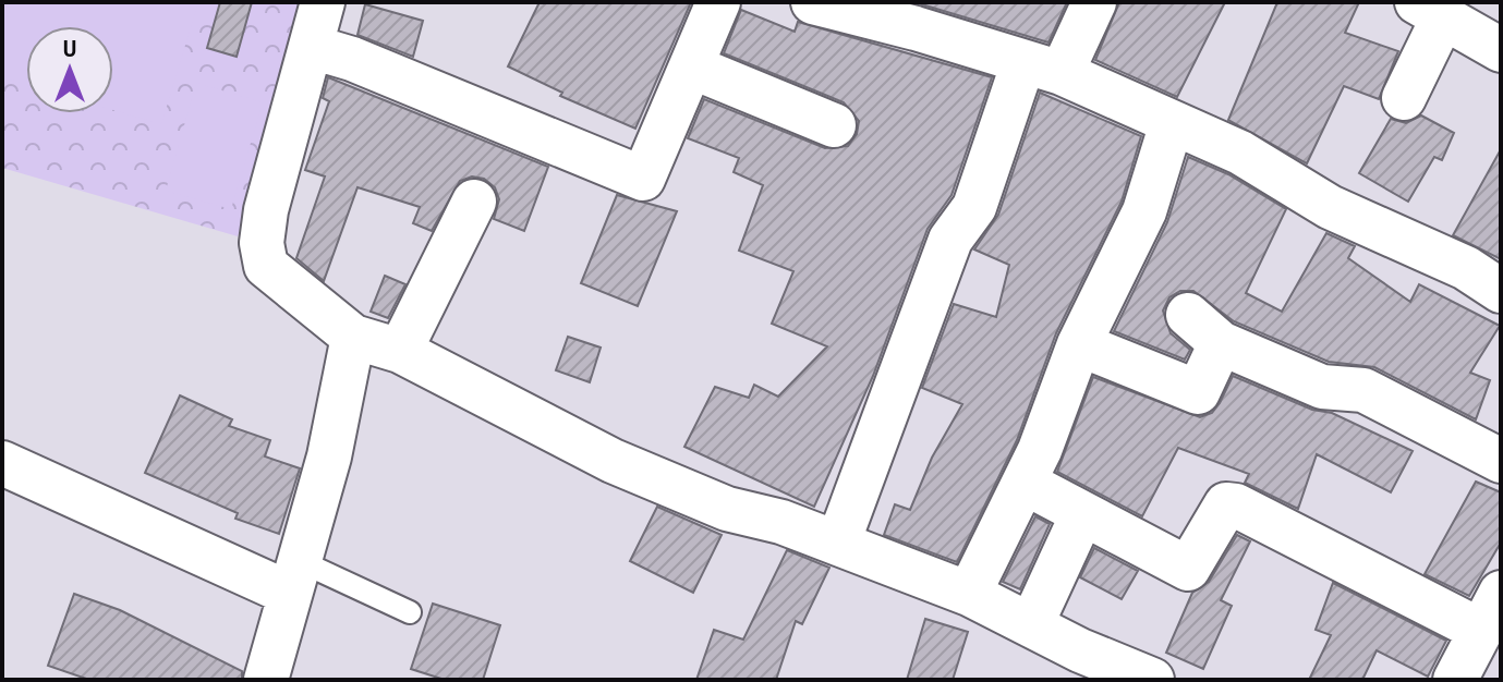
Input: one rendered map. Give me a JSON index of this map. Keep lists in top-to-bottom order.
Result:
{
  "north": "top"
}
